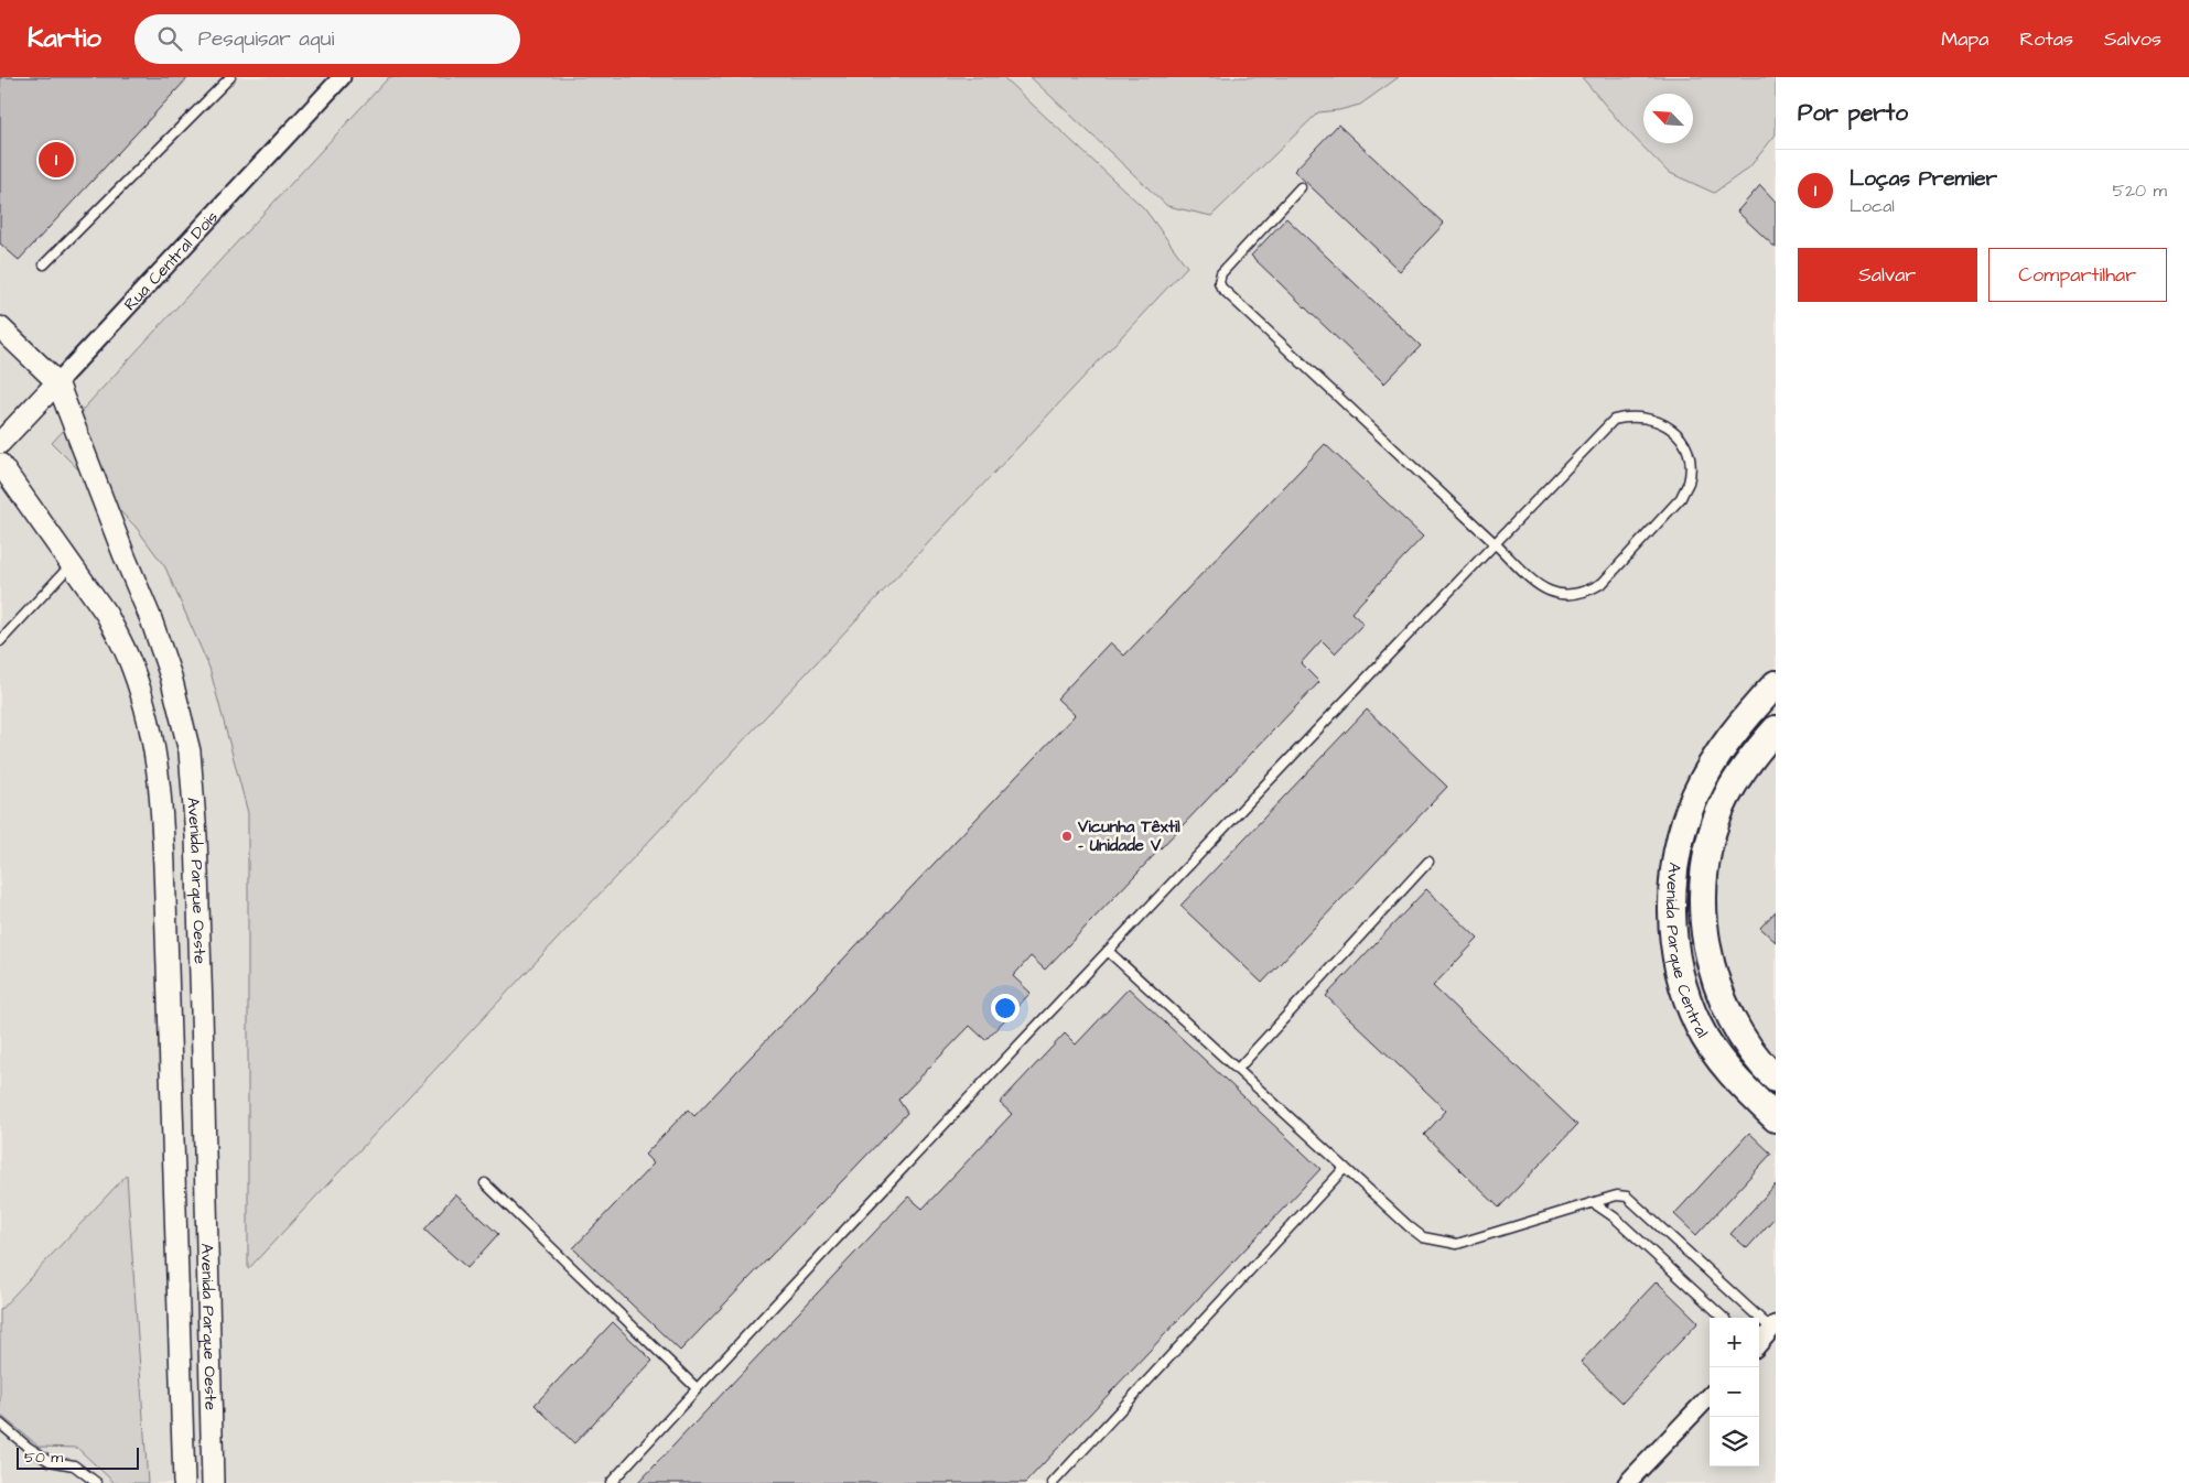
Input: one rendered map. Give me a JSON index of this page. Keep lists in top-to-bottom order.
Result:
{
  "streets": {
    "main road": ["Avenida Parque Central"],
    "street": ["Rua Central Dois", "Avenida Parque Oeste"]
  },
  "crossings": [
    ["Rua Central Dois", "Avenida Parque Oeste"]
  ],
  "places": ["Vicunha Têxtil - Unidade V"],
  "scale_bar": "50 m",
  "north": "top left",
  "page": {
    "header": "Kartio",
    "search": "Pesquisar aqui",
    "nav": ["Mapa", "Rotas", "Salvos"],
    "heading": "Por perto",
    "pins": "1",
    "list": [
      {
        "mark": "1",
        "name": "Loças Premier",
        "note": "Local",
        "value": "520 m"
      }
    ],
    "buttons": ["Salvar", "Compartilhar"],
    "map_buttons": ["+", "−"],
    "scale": "50 m"
  }
}
